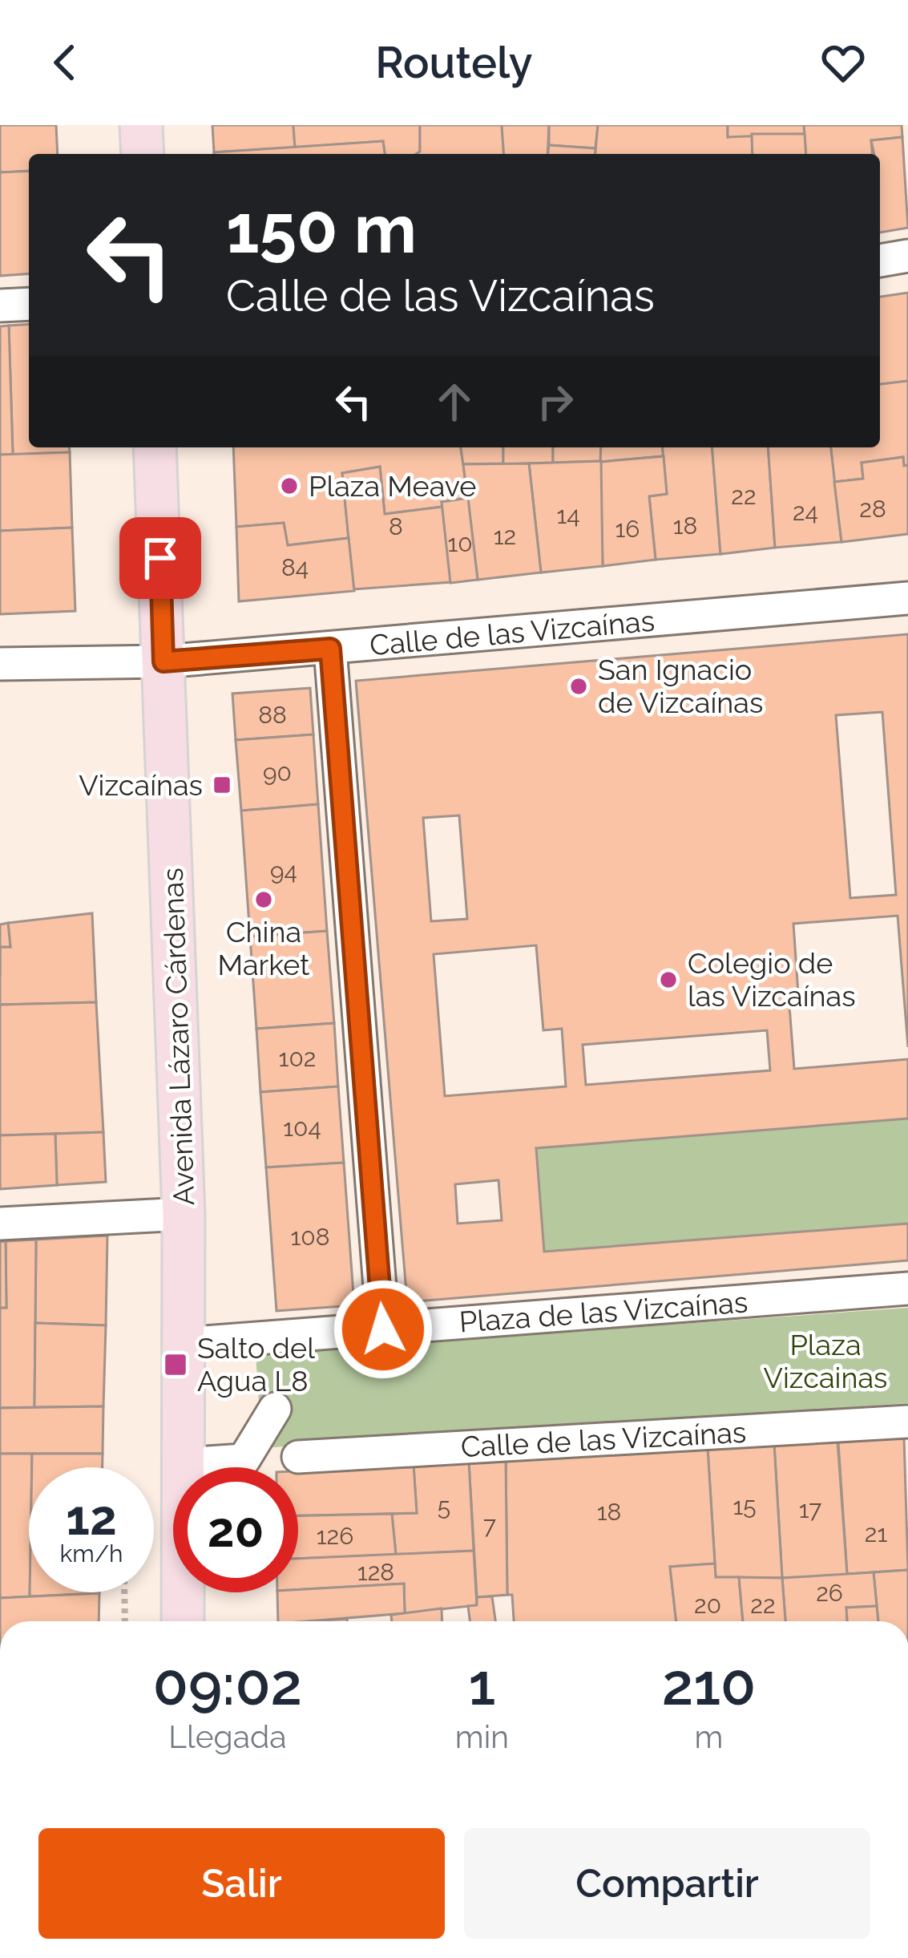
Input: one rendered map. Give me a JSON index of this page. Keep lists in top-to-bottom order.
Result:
{
  "streets": {
    "main road": ["Avenida Lázaro Cárdenas"],
    "street": ["Calle de las Vizcaínas", "Plaza de las Vizcaínas"]
  },
  "crossings": [
    ["Calle de las Vizcaínas", "Avenida Lázaro Cárdenas"],
    ["Avenida Lázaro Cárdenas", "Plaza de las Vizcaínas"]
  ],
  "parks": ["Plaza Vizcainas"],
  "places": {
    "other": [
      "Plaza Meave",
      "San Ignacio de Vizcaínas",
      "China Market",
      "Colegio de las Vizcaínas"
    ],
    "transit": ["Vizcaínas", "Salto del Agua L8"]
  },
  "house_numbers": [
    "22",
    "28",
    "24",
    "14",
    "18",
    "8",
    "16",
    "12",
    "10",
    "84",
    "88",
    "90",
    "94",
    "102",
    "104",
    "108",
    "15",
    "5",
    "17",
    "18",
    "7",
    "21",
    "126",
    "128",
    "26",
    "20",
    "22"
  ],
  "page": {
    "header": "Routely",
    "turn": ["150 m", "Calle de las Vizcaínas"],
    "speed": "12 km/h",
    "limit": "20",
    "eta": [
      "09:02",
      "Llegada",
      "1",
      "min",
      "210",
      "m"
    ],
    "buttons": ["Salir", "Compartir"]
  }
}
